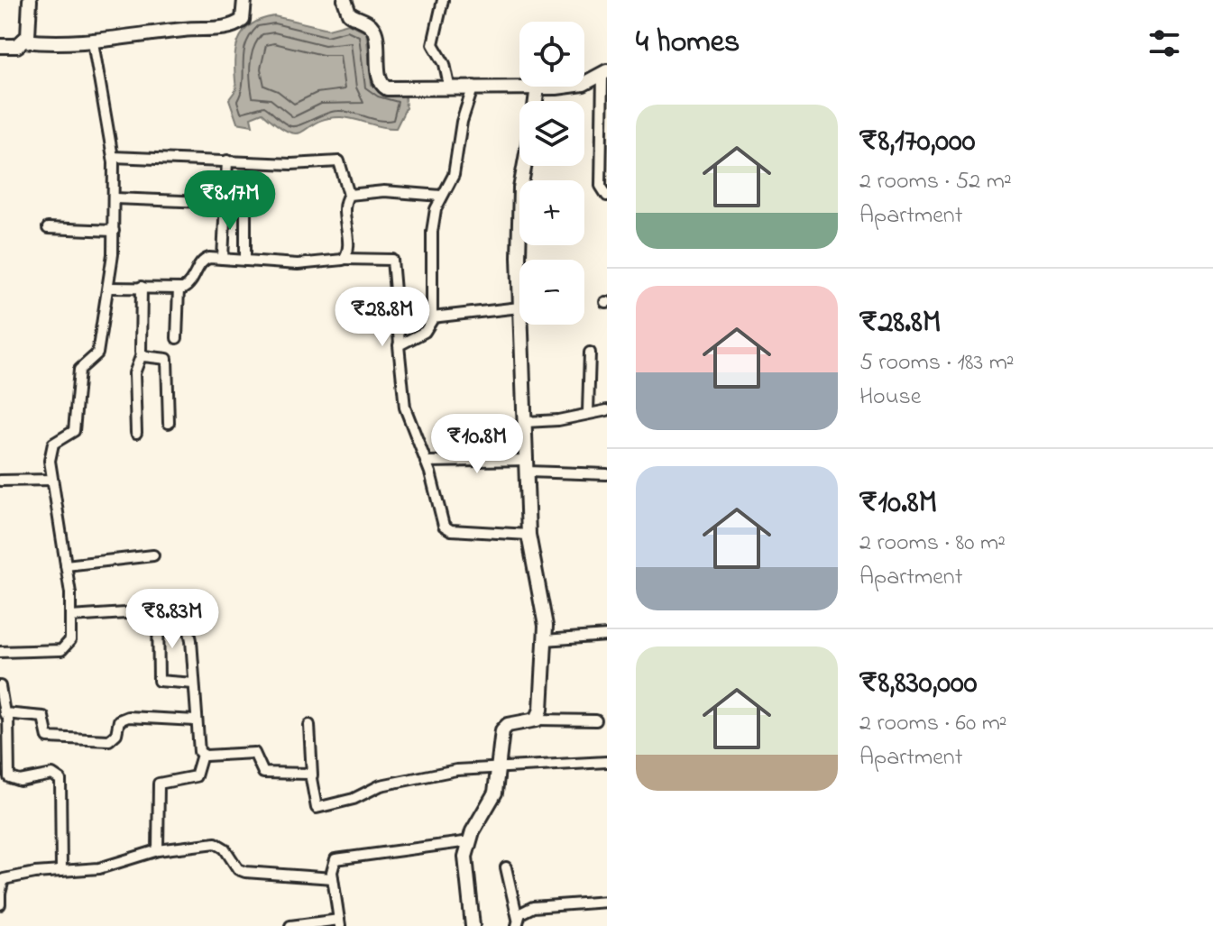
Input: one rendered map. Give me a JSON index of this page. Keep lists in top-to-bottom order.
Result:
{
  "page": {
    "heading": "4 homes",
    "map_buttons": ["+", "−"],
    "list": [
      {
        "name": "₹8,170,000",
        "note": "2 rooms · 52 m² · Apartment"
      },
      {
        "name": "₹28.8M",
        "note": "5 rooms · 183 m² · House"
      },
      {
        "name": "₹10.8M",
        "note": "2 rooms · 80 m² · Apartment"
      },
      {
        "name": "₹8,830,000",
        "note": "2 rooms · 60 m² · Apartment"
      }
    ],
    "price": [
      "₹8.17M",
      "₹28.8M",
      "₹10.8M",
      "₹8.83M"
    ]
  }
}
